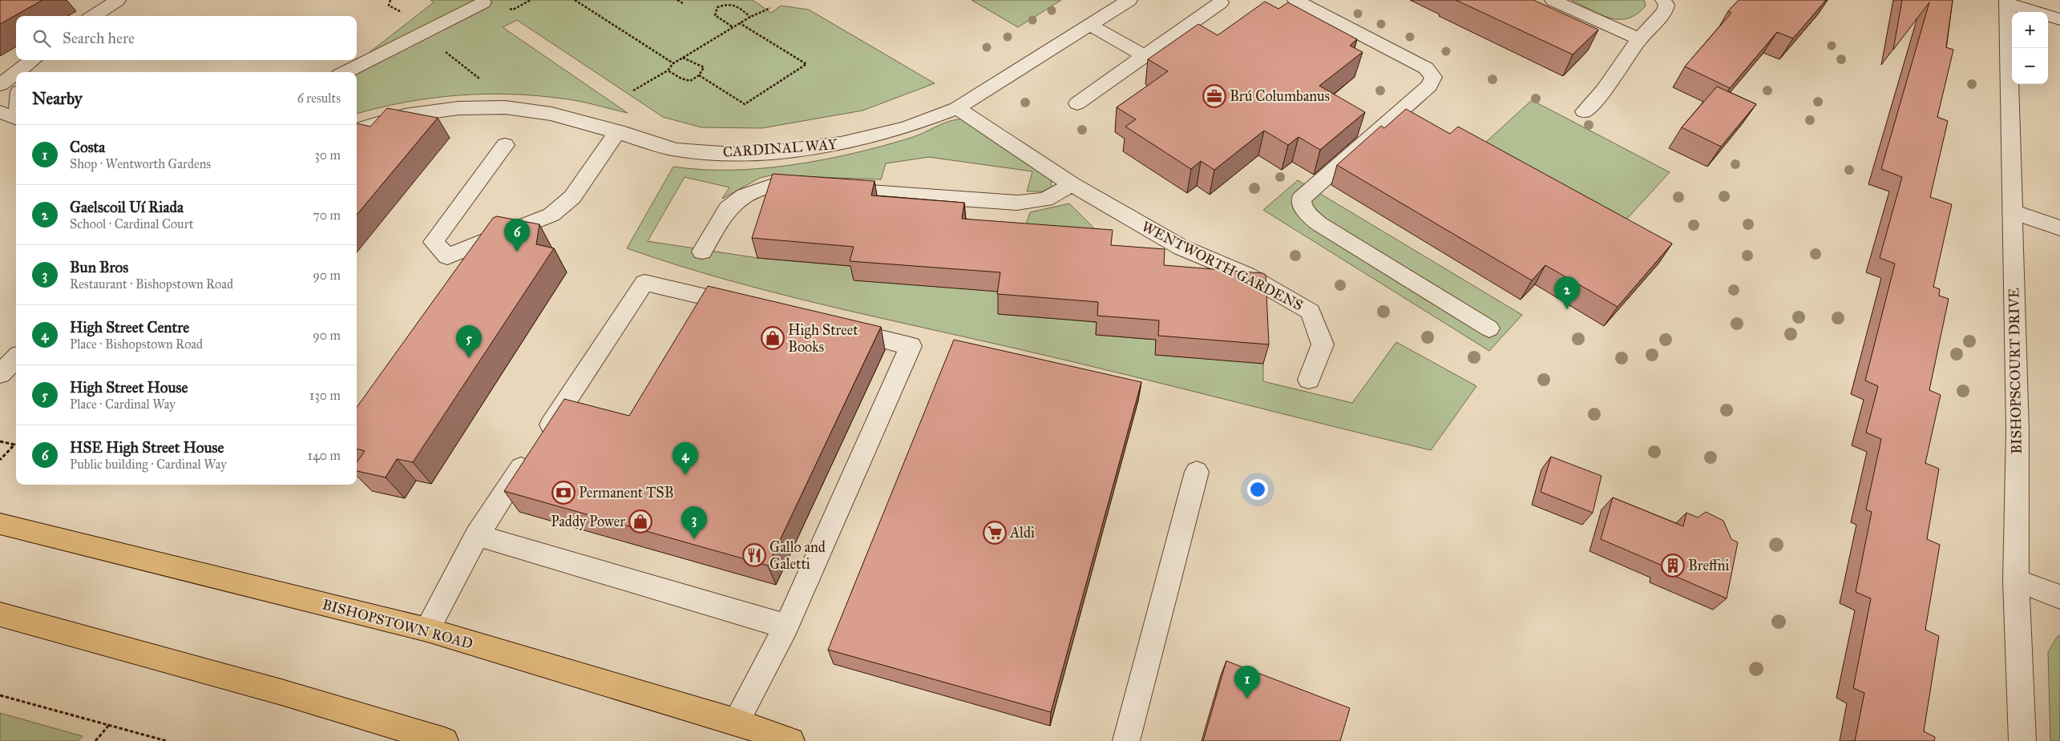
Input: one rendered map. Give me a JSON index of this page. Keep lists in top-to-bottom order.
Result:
{
  "streets": {
    "main road": ["BISHOPSTOWN ROAD"],
    "street": ["CARDINAL WAY", "WENTWORTH GARDENS", "BISHOPSCOURT DRIVE"]
  },
  "crossings": [
    ["CARDINAL WAY", "WENTWORTH GARDENS"]
  ],
  "places": {
    "office": ["Brú Columbanus"],
    "shop": ["High Street Books", "Paddy Power"],
    "bank": ["Permanent TSB"],
    "supermarket": ["Aldi"],
    "restaurant": ["Gallo and Galetti"],
    "building": ["Breffni"]
  },
  "page": {
    "map_buttons": ["+", "−"],
    "search": "Search here",
    "heading": ["Nearby", "6 results"],
    "list": [
      {
        "mark": "1",
        "name": "Costa",
        "note": "Shop · Wentworth Gardens",
        "value": "30 m"
      },
      {
        "mark": "2",
        "name": "Gaelscoil Uí Riada",
        "note": "School · Cardinal Court",
        "value": "70 m"
      },
      {
        "mark": "3",
        "name": "Bun Bros",
        "note": "Restaurant · Bishopstown Road",
        "value": "90 m"
      },
      {
        "mark": "4",
        "name": "High Street Centre",
        "note": "Place · Bishopstown Road",
        "value": "90 m"
      },
      {
        "mark": "5",
        "name": "High Street House",
        "note": "Place · Cardinal Way",
        "value": "130 m"
      },
      {
        "mark": "6",
        "name": "HSE High Street House",
        "note": "Public building · Cardinal Way",
        "value": "140 m"
      }
    ],
    "pins": [
      "6",
      "2",
      "5",
      "4",
      "3",
      "1"
    ]
  }
}
